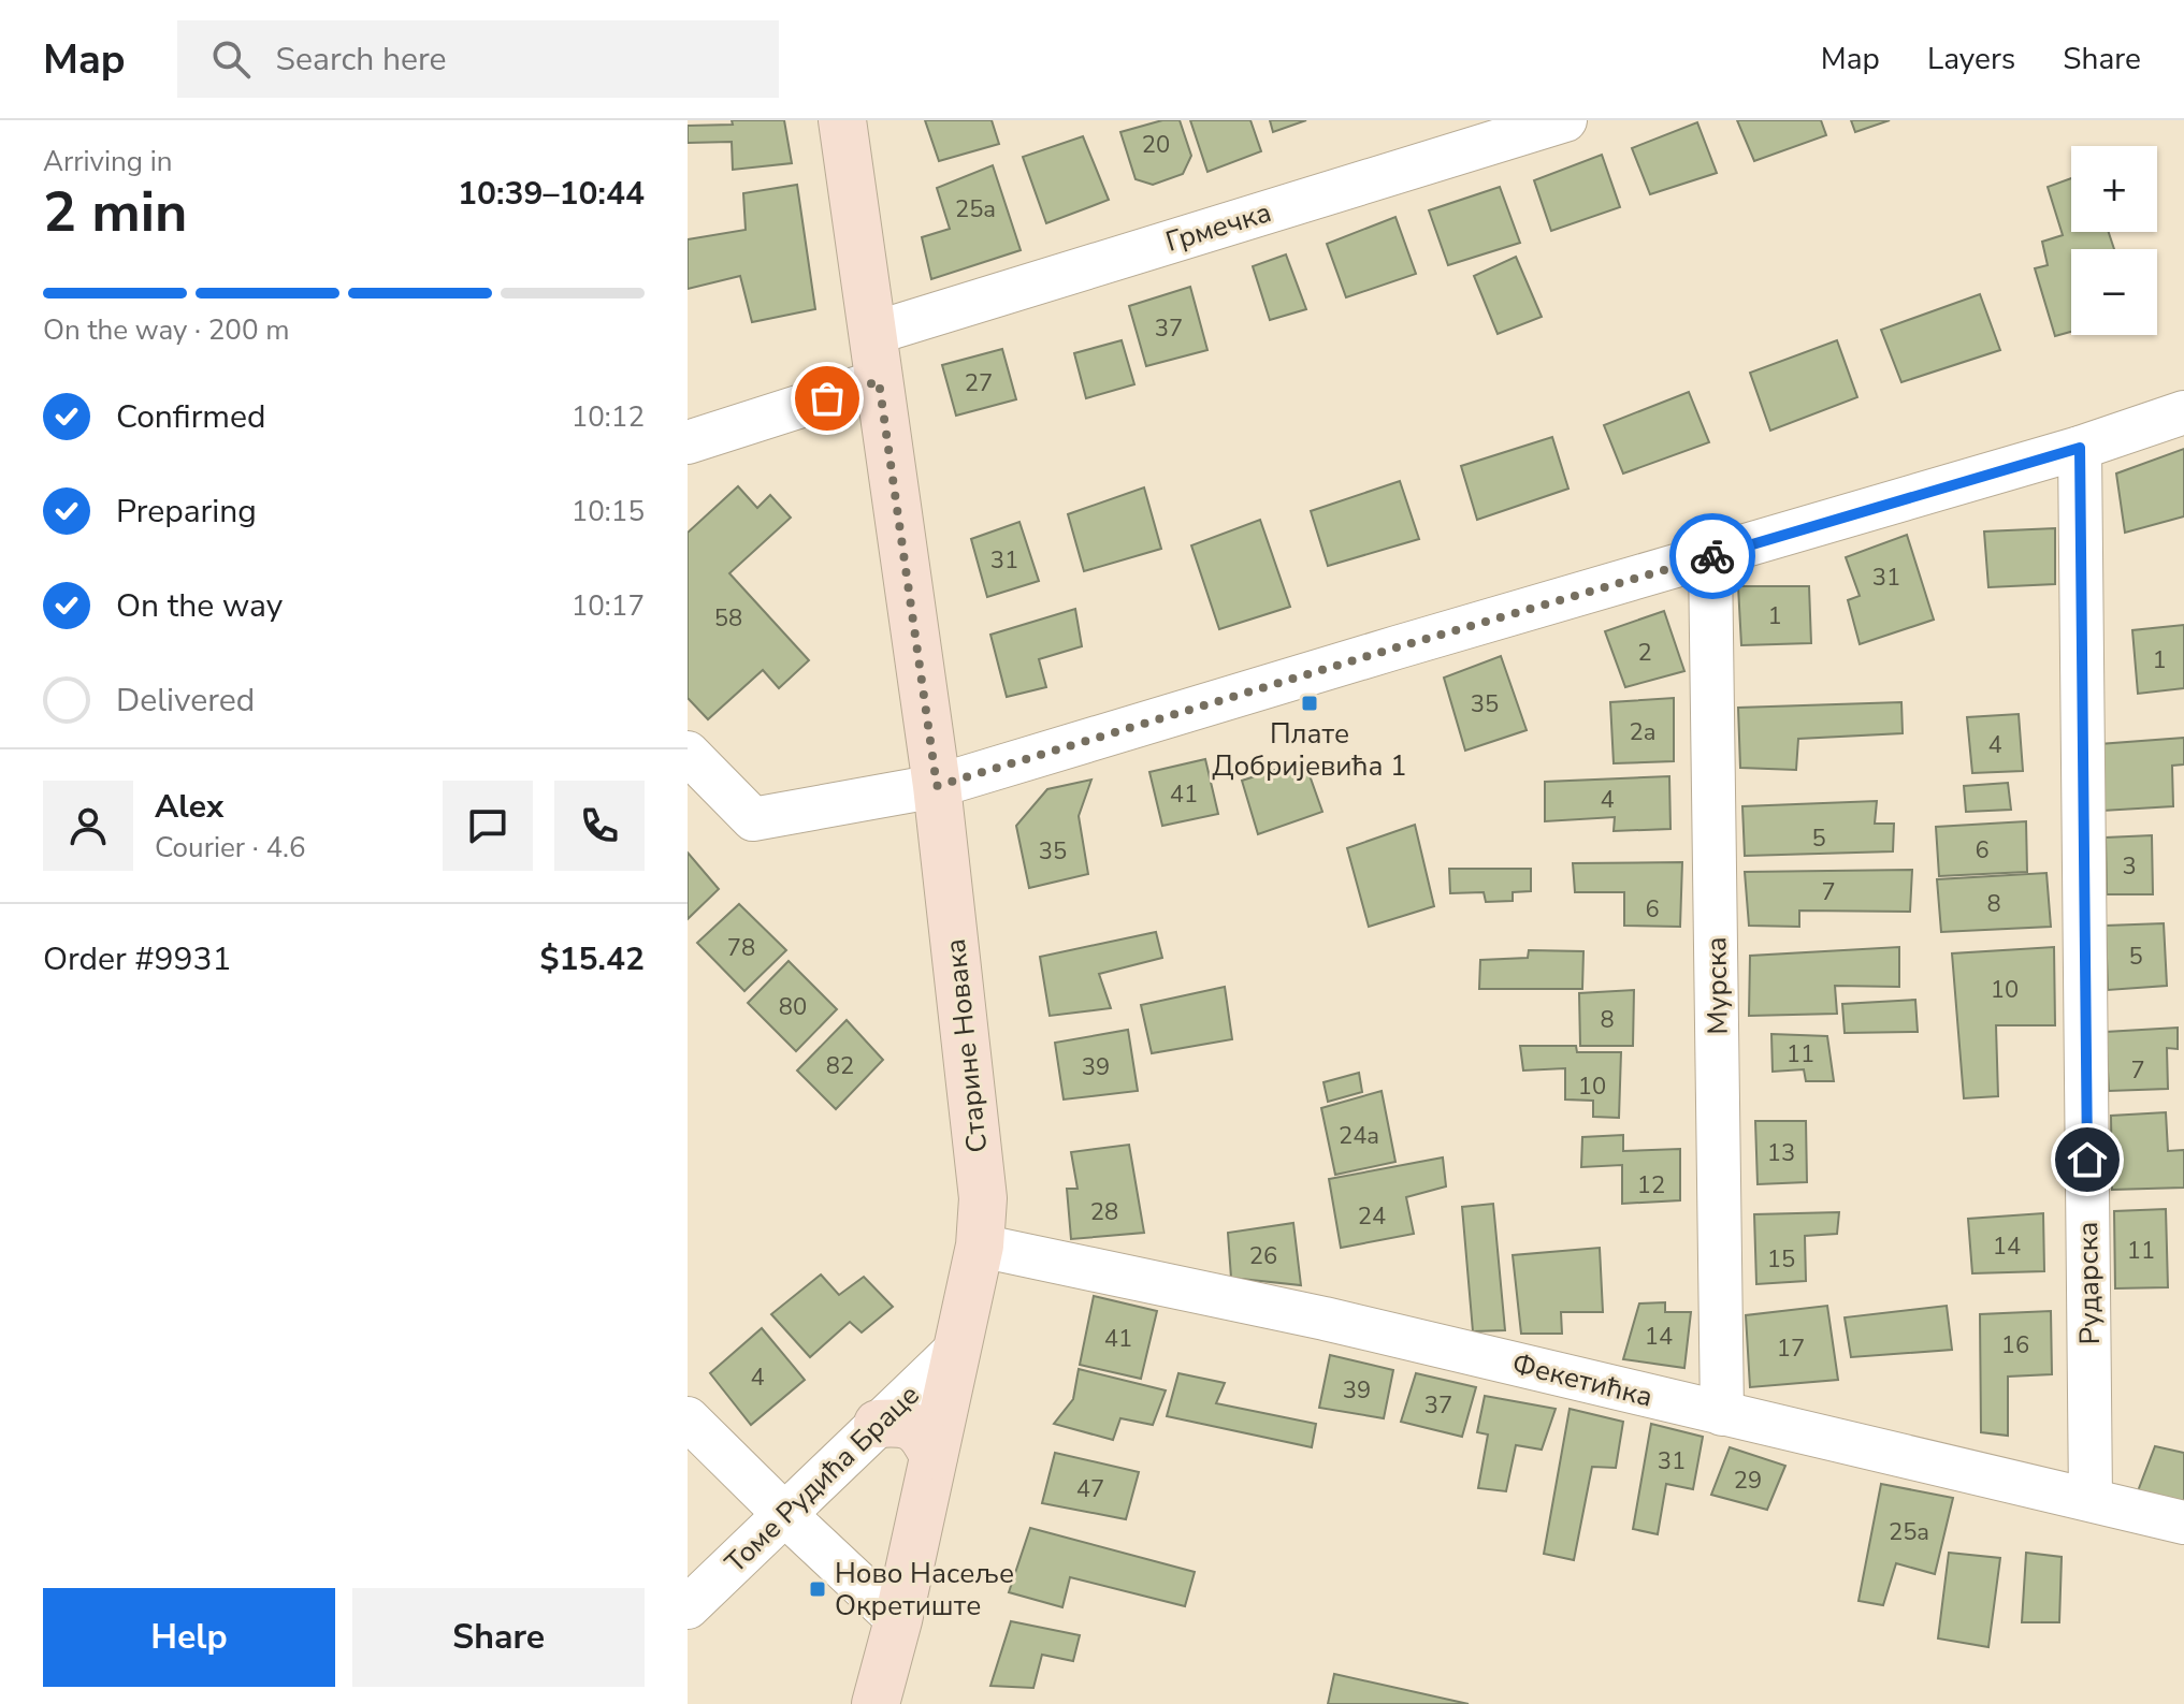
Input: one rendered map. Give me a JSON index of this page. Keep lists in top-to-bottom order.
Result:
{
  "streets": {
    "street": [
      "Грмечка",
      "Мурска",
      "Старине Новака",
      "Рударска",
      "Фекетићка",
      "Томе Рудића Браце"
    ]
  },
  "crossings": [
    ["Грмечка", "Старине Новака"],
    ["Мурска", "Фекетићка"],
    ["Старине Новака", "Фекетићка"],
    ["Старине Новака", "Томе Рудића Браце"],
    ["Рударска", "Фекетићка"]
  ],
  "places": {
    "transit": ["Плате Добријевића 1", "Ново Насеље Окретиште"]
  },
  "house_numbers": [
    "20",
    "25a",
    "37",
    "27",
    "31",
    "31",
    "1",
    "58",
    "2",
    "1",
    "35",
    "2a",
    "4",
    "41",
    "4",
    "5",
    "6",
    "35",
    "3",
    "7",
    "8",
    "6",
    "78",
    "5",
    "10",
    "80",
    "8",
    "11",
    "82",
    "39",
    "7",
    "10",
    "24a",
    "13",
    "12",
    "28",
    "24",
    "14",
    "11",
    "26",
    "15",
    "14",
    "41",
    "16",
    "17",
    "4",
    "39",
    "37",
    "31",
    "29",
    "47",
    "25a"
  ],
  "page": {
    "header": "Map",
    "search": "Search here",
    "nav": ["Map", "Layers", "Share"],
    "heading": ["2 min", "Arriving in", "10:39–10:44"],
    "panel": [
      "Alex",
      "Courier · 4.6",
      "Order #9931",
      "$15.42"
    ],
    "map_buttons": ["+", "−"],
    "bar": "On the way · 200 m",
    "list": [
      ["Confirmed", "10:12"],
      ["Preparing", "10:15"],
      ["On the way", "10:17"],
      "Delivered"
    ],
    "buttons": ["Help", "Share"]
  }
}
